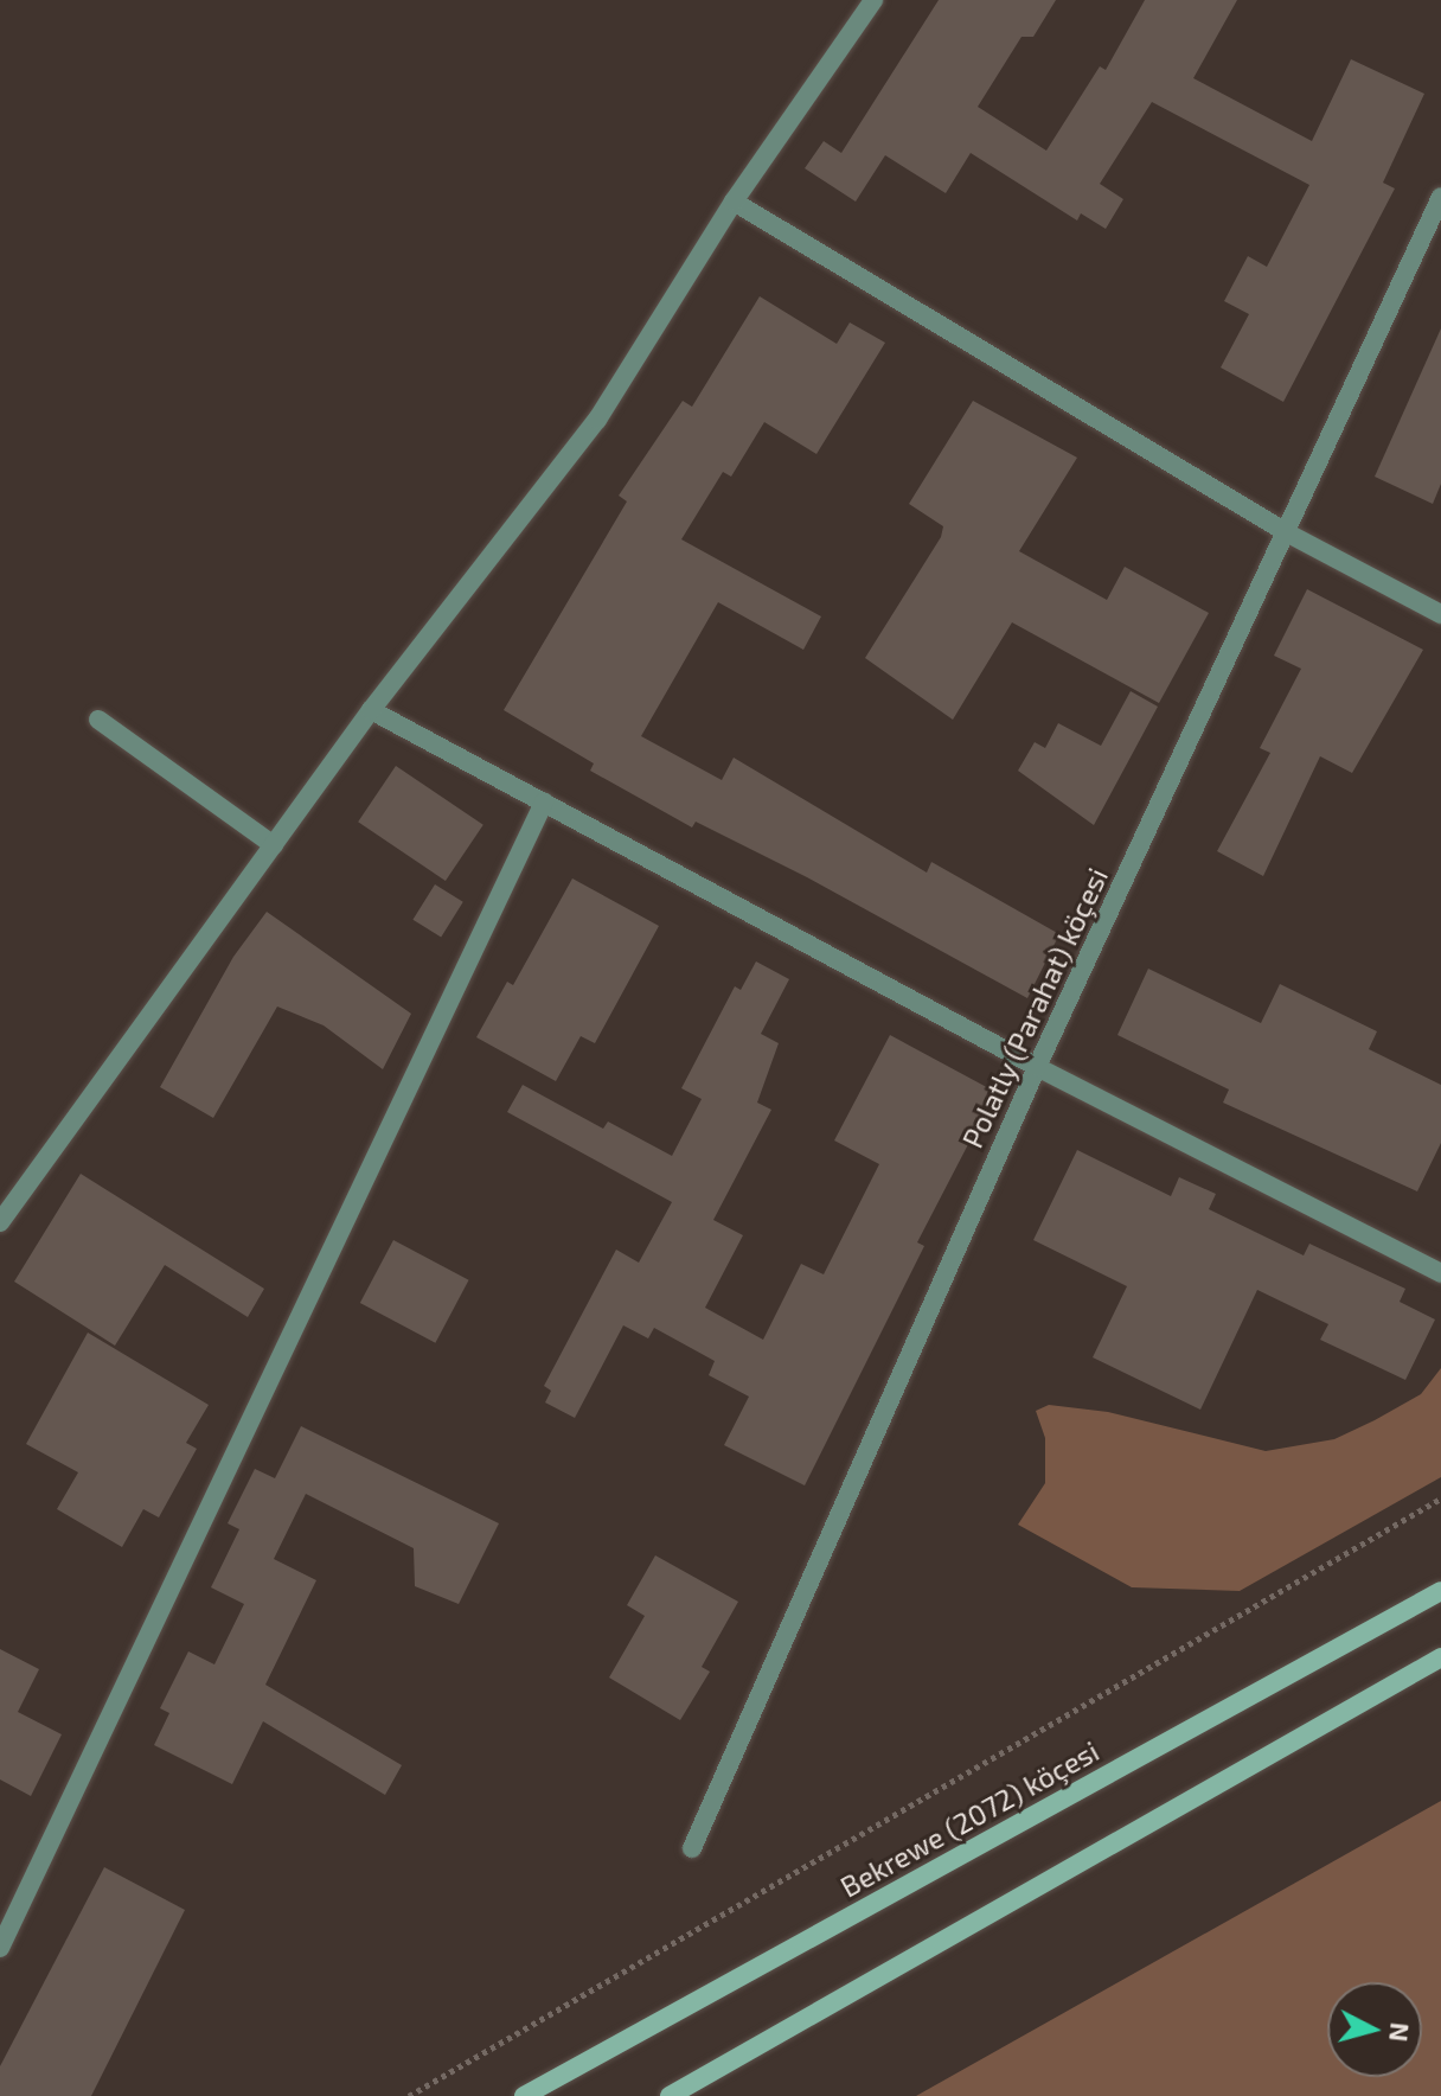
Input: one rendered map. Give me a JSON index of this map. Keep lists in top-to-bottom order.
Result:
{
  "streets": {
    "main road": ["Bekrewe (2072) köçesi"],
    "street": ["Polatly (Parahat) köçesi"]
  },
  "north": "right"
}
